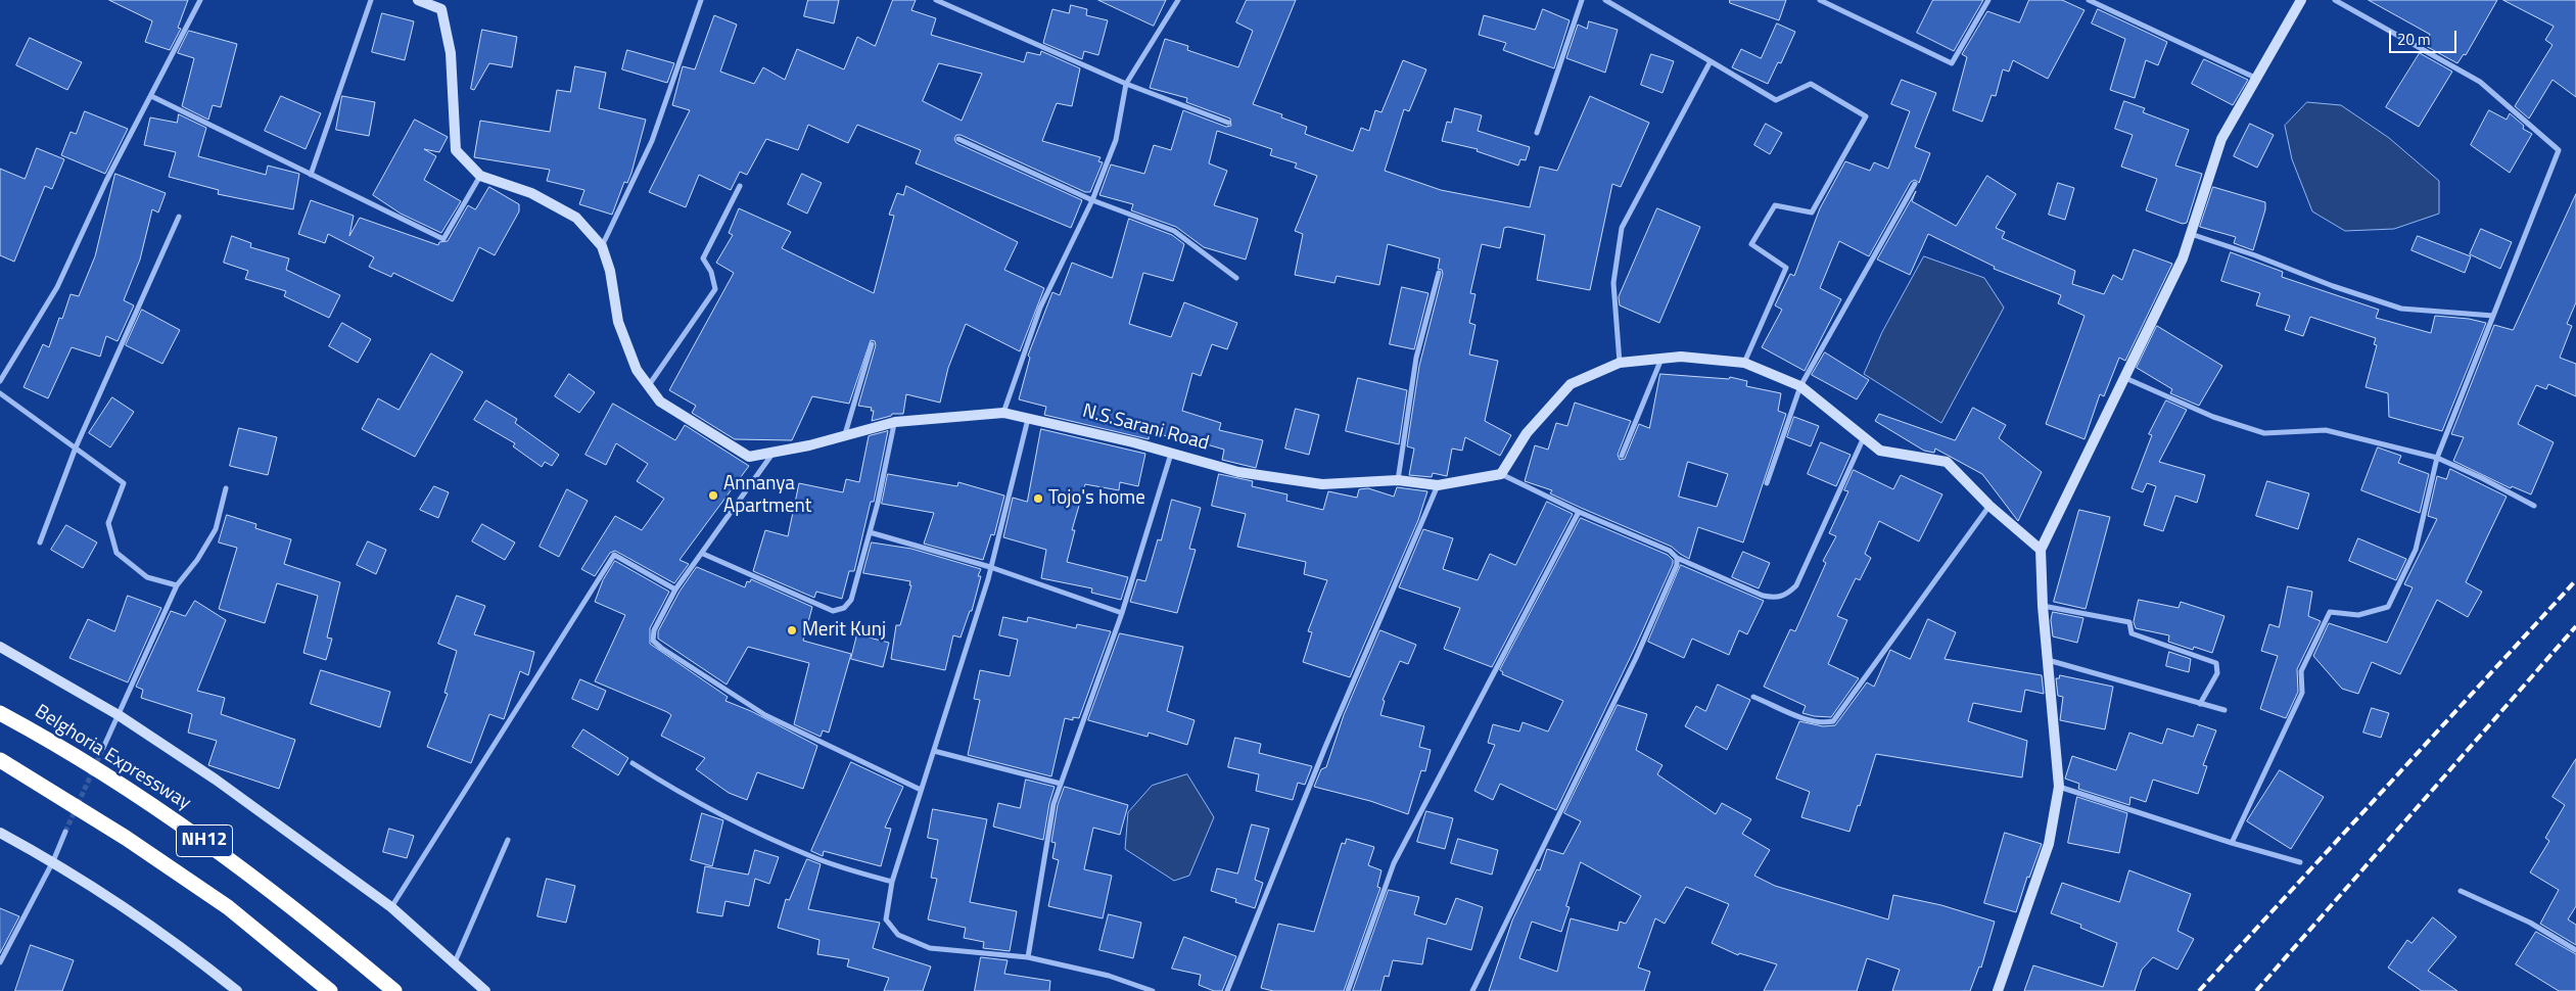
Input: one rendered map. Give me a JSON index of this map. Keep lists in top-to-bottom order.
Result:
{
  "streets": {
    "highway": ["Belghoria Expressway", "NH12"],
    "street": ["N.S.Sarani Road"]
  },
  "places": ["Annanya Apartment", "Tojo's home", "Merit Kunj"],
  "scale_bar": "20 m"
}
